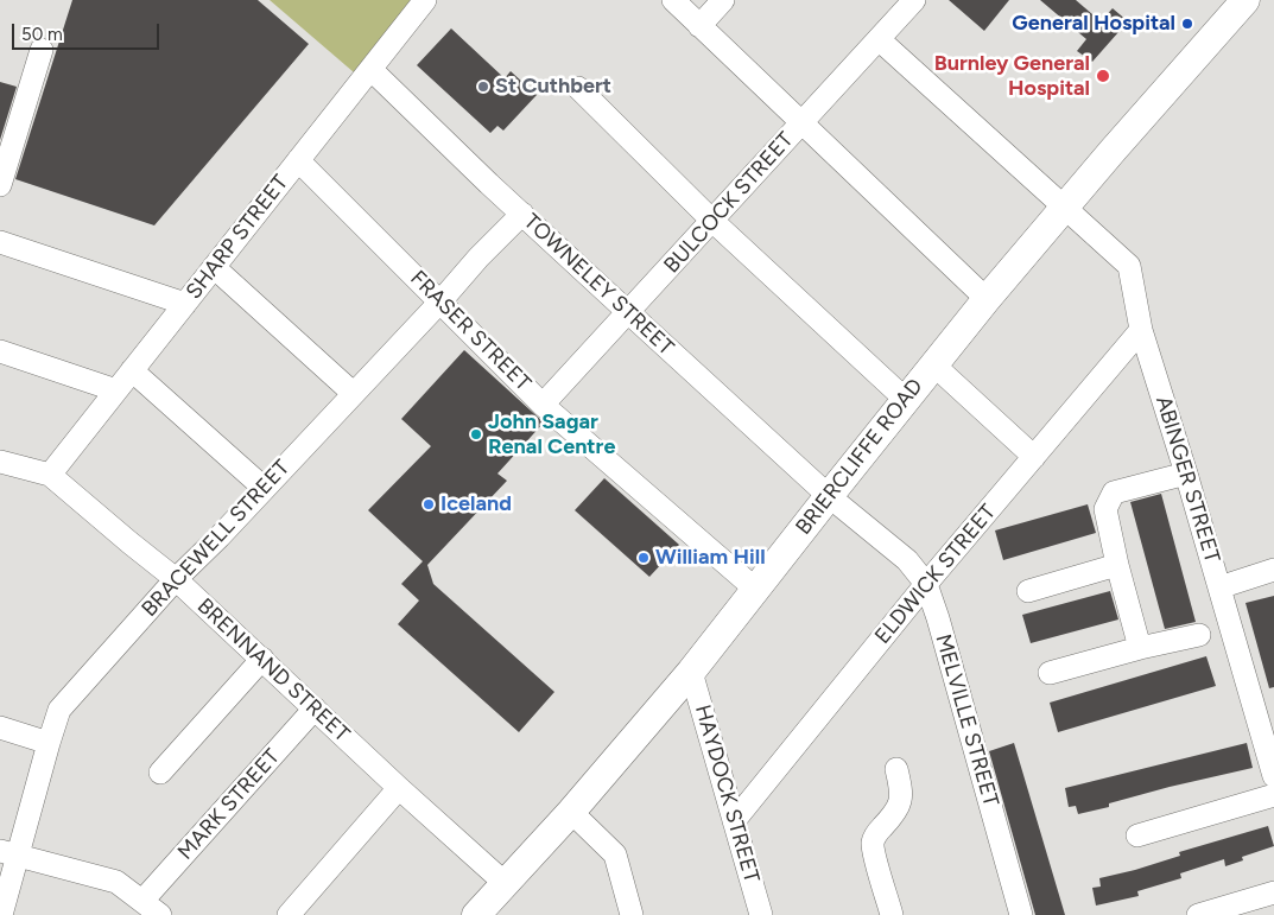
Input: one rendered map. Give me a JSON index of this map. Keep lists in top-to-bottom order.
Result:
{
  "streets": {
    "street": [
      "BULCOCK STREET",
      "SHARP STREET",
      "TOWNELEY STREET",
      "FRASER STREET",
      "BRIERCLIFFE ROAD",
      "ABINGER STREET",
      "BRACEWELL STREET",
      "ELDWICK STREET",
      "BRENNAND STREET",
      "MELVILLE STREET",
      "HAYDOCK STREET",
      "MARK STREET"
    ]
  },
  "crossings": [
    ["BULCOCK STREET", "TOWNELEY STREET"],
    ["BULCOCK STREET", "FRASER STREET"],
    ["BULCOCK STREET", "ABINGER STREET"],
    ["SHARP STREET", "TOWNELEY STREET"],
    ["SHARP STREET", "FRASER STREET"],
    ["SHARP STREET", "BRENNAND STREET"],
    ["TOWNELEY STREET", "BRIERCLIFFE ROAD"],
    ["TOWNELEY STREET", "BRACEWELL STREET"],
    ["TOWNELEY STREET", "MELVILLE STREET"],
    ["FRASER STREET", "BRIERCLIFFE ROAD"],
    ["FRASER STREET", "BRACEWELL STREET"],
    ["BRIERCLIFFE ROAD", "ABINGER STREET"],
    ["BRIERCLIFFE ROAD", "BRENNAND STREET"],
    ["BRIERCLIFFE ROAD", "MELVILLE STREET"],
    ["BRIERCLIFFE ROAD", "HAYDOCK STREET"],
    ["ABINGER STREET", "ELDWICK STREET"],
    ["BRACEWELL STREET", "BRENNAND STREET"],
    ["ELDWICK STREET", "MELVILLE STREET"],
    ["ELDWICK STREET", "HAYDOCK STREET"],
    ["BRENNAND STREET", "MARK STREET"]
  ],
  "places": [
    "General Hospital",
    "Burnley General Hospital",
    "St Cuthbert",
    "John Sagar Renal Centre",
    "Iceland",
    "William Hill"
  ],
  "scale_bar": "50 m"
}
